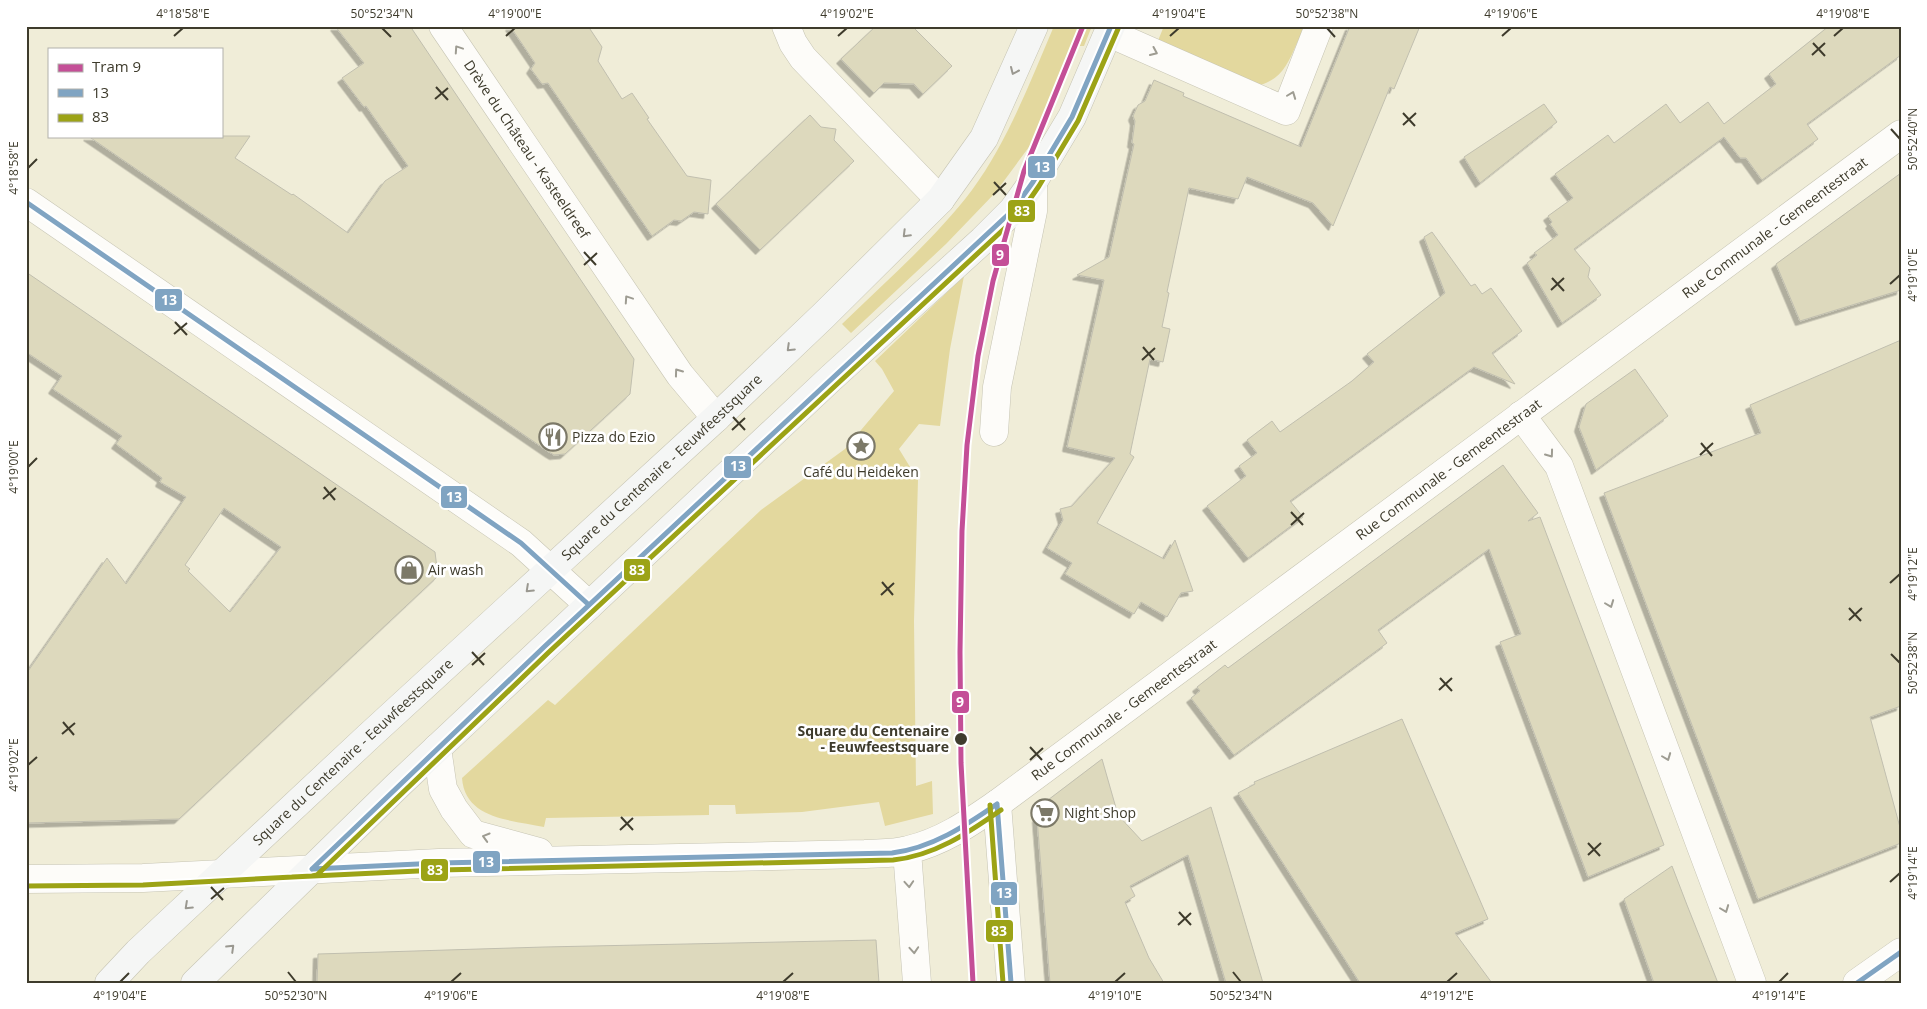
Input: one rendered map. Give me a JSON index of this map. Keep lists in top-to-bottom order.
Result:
{
  "streets": {
    "main road": ["Square du Centenaire - Eeuwfeestsquare"],
    "street": ["Drève du Château - Kasteeldreef", "Rue Communale - Gemeentestraat"]
  },
  "crossings": [
    ["Drève du Château - Kasteeldreef", "Square du Centenaire - Eeuwfeestsquare"]
  ],
  "one_way": ["Drève du Château - Kasteeldreef"],
  "places": {
    "restaurant": ["Pizza do Ezio"],
    "place": ["Café du Heideken"],
    "shop": ["Air wash"],
    "other": ["Square du Centenaire - Eeuwfeestsquare"],
    "supermarket": ["Night Shop"]
  },
  "lines": ["tram line 9", "transit line 13", "transit line 83"],
  "legend": ["Tram 9", "13", "83"],
  "coordinates": [
    "4°18'58\"E",
    "50°52'34\"N",
    "4°19'00\"E",
    "4°19'02\"E",
    "4°19'04\"E",
    "50°52'38\"N",
    "4°19'06\"E",
    "4°19'08\"E",
    "50°52'40\"N",
    "4°19'10\"E",
    "4°19'12\"E",
    "4°19'14\"E",
    "50°52'30\"N"
  ]
}
